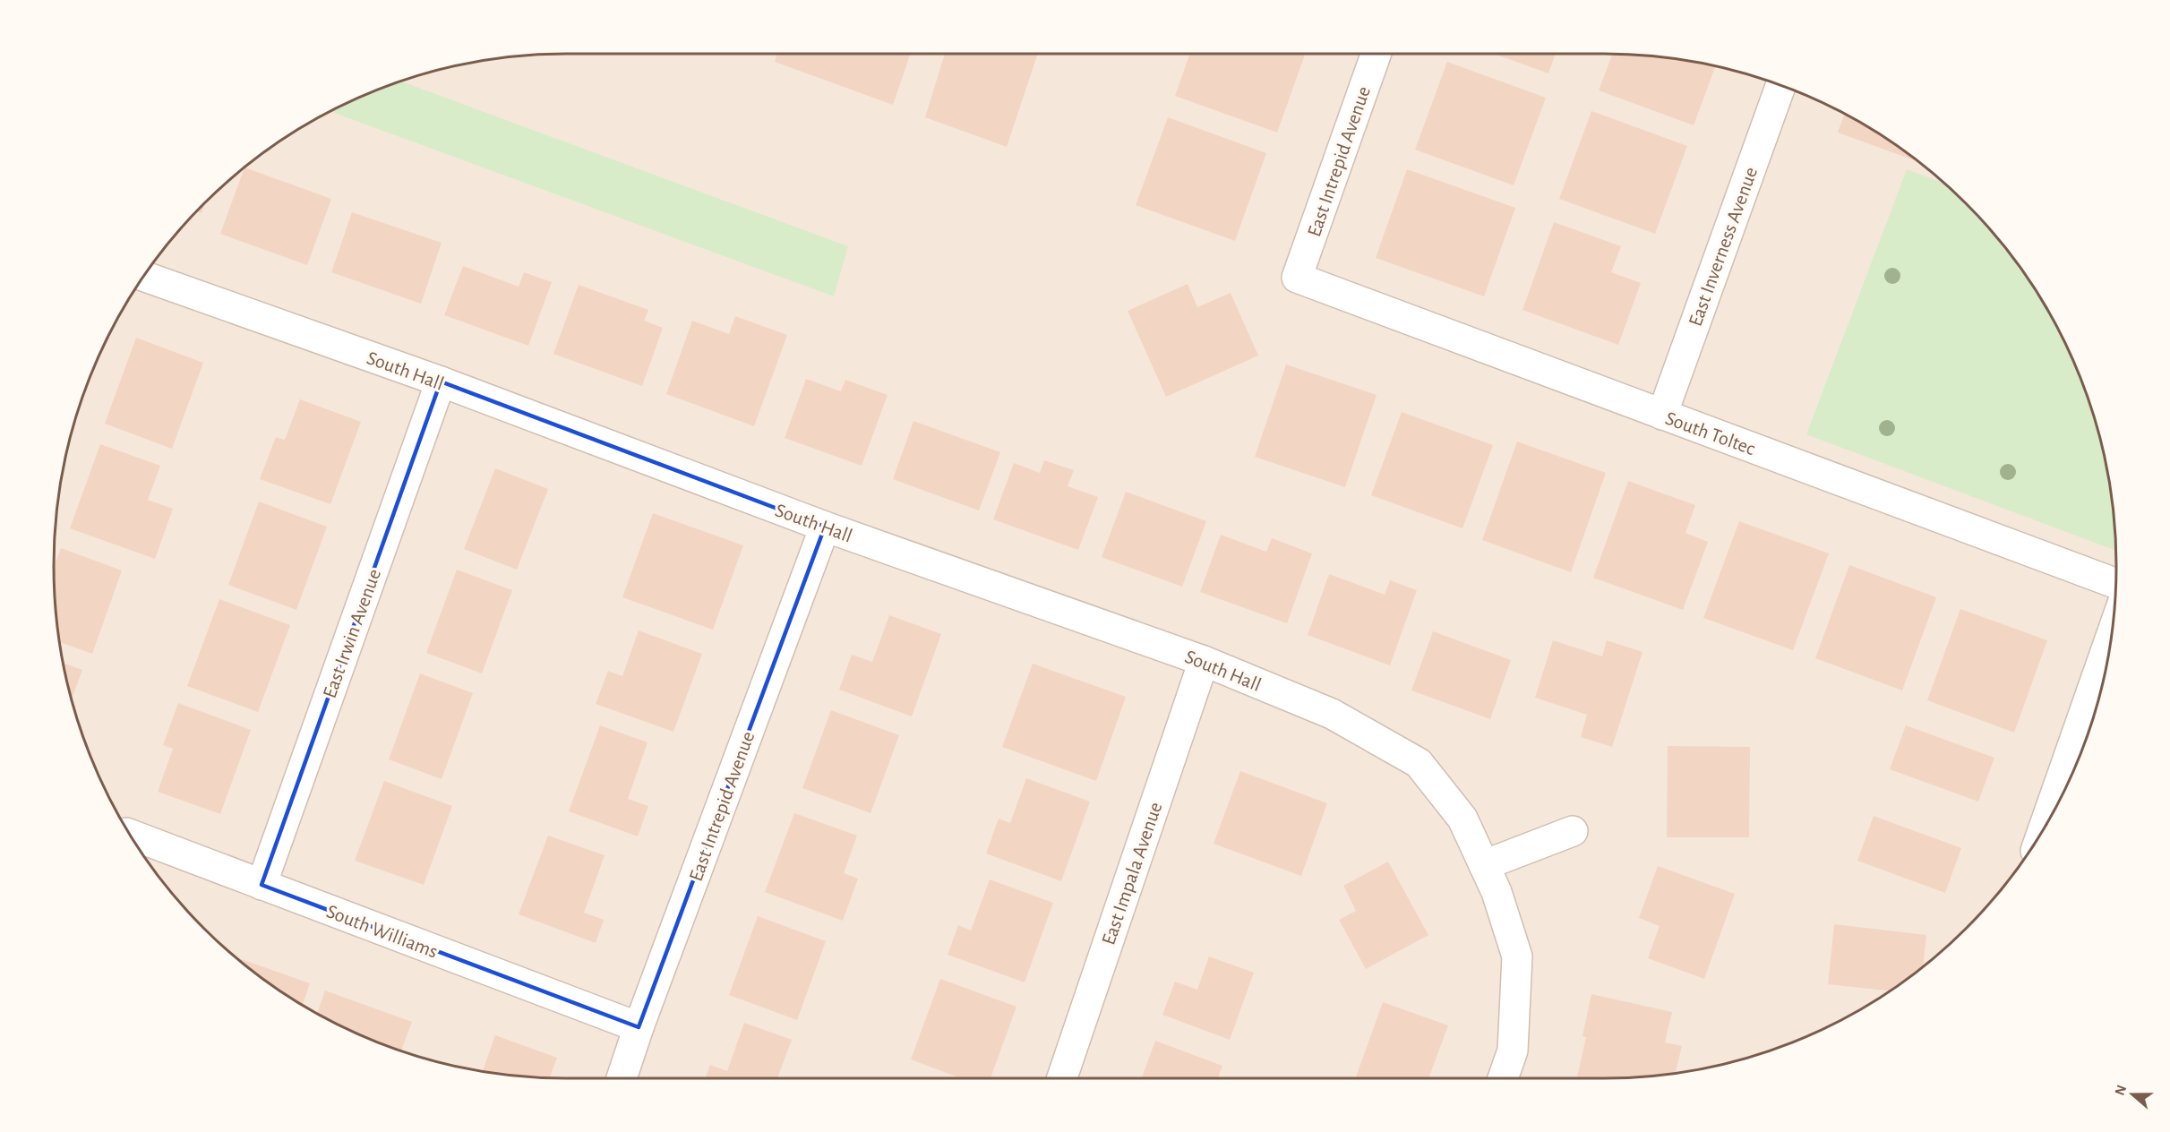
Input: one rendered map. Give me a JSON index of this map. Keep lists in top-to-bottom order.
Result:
{
  "streets": {
    "street": [
      "East Intrepid Avenue",
      "East Inverness Avenue",
      "South Hall",
      "South Toltec",
      "East Irwin Avenue",
      "East Impala Avenue",
      "South Williams"
    ]
  },
  "crossings": [
    ["East Intrepid Avenue", "South Hall"],
    ["East Intrepid Avenue", "South Toltec"],
    ["East Intrepid Avenue", "South Williams"],
    ["East Inverness Avenue", "South Toltec"],
    ["South Hall", "East Irwin Avenue"],
    ["South Hall", "East Impala Avenue"],
    ["East Irwin Avenue", "South Williams"]
  ],
  "north": "left"
}
